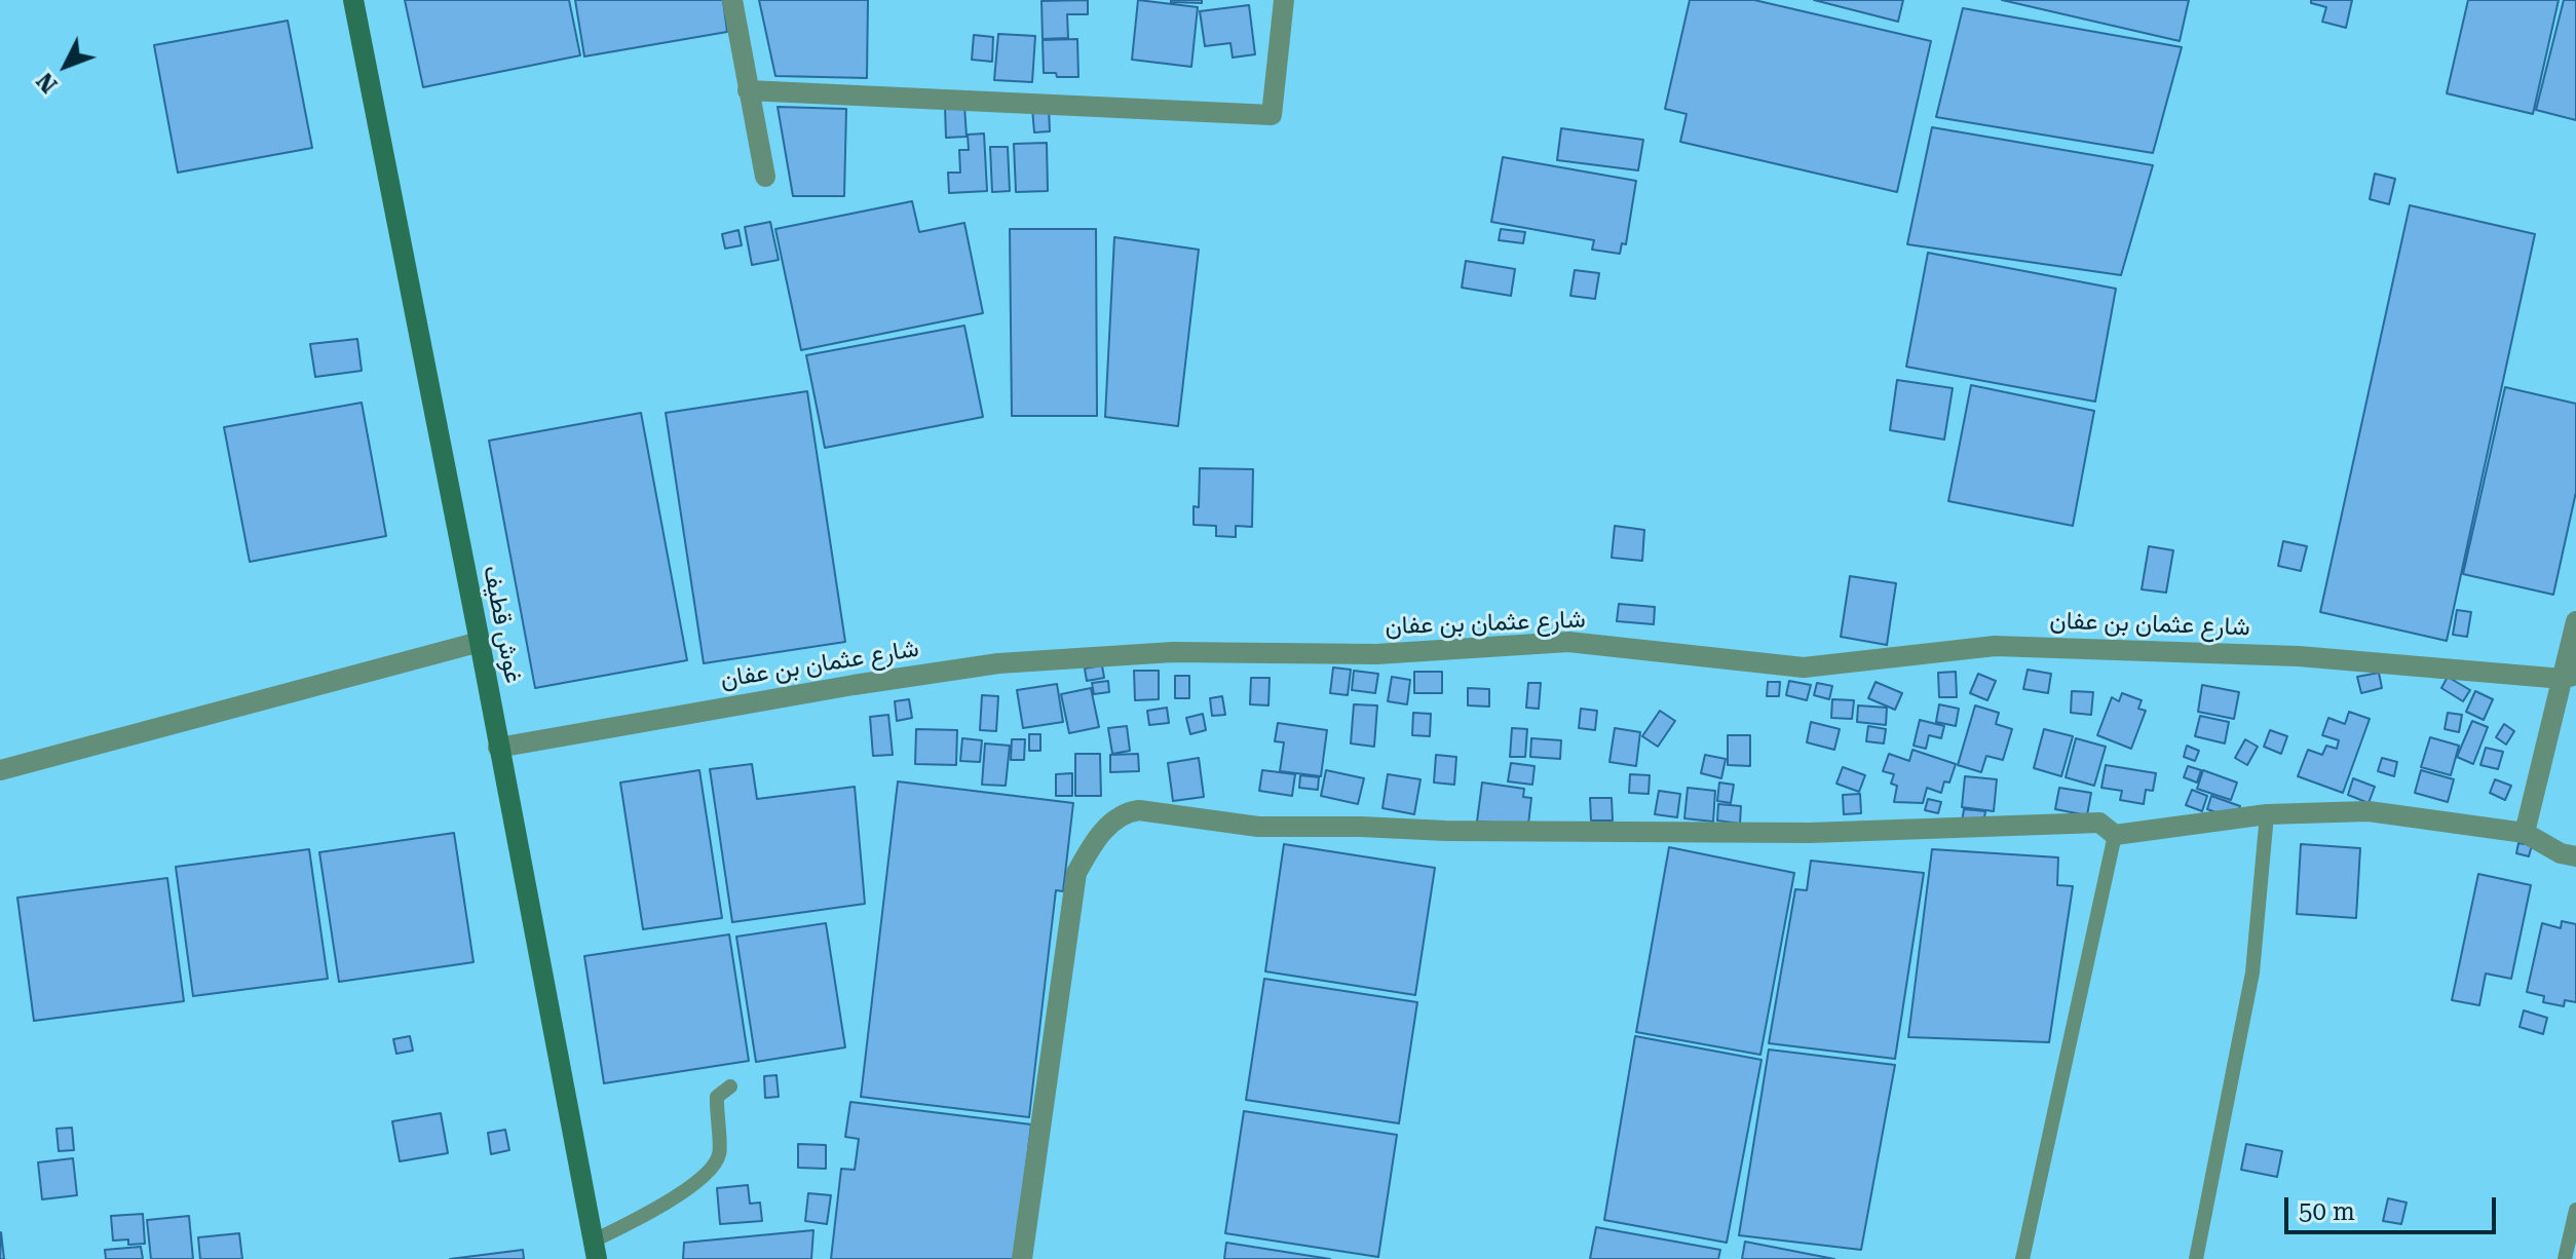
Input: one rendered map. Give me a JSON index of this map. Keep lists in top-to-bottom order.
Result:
{
  "streets": {
    "main road": ["غوش قطيف"],
    "street": ["شارع عثمان بن عفان"]
  },
  "crossings": [
    ["شارع عثمان بن عفان", "غوش قطيف"]
  ],
  "scale_bar": "50 m",
  "north": "bottom left"
}
